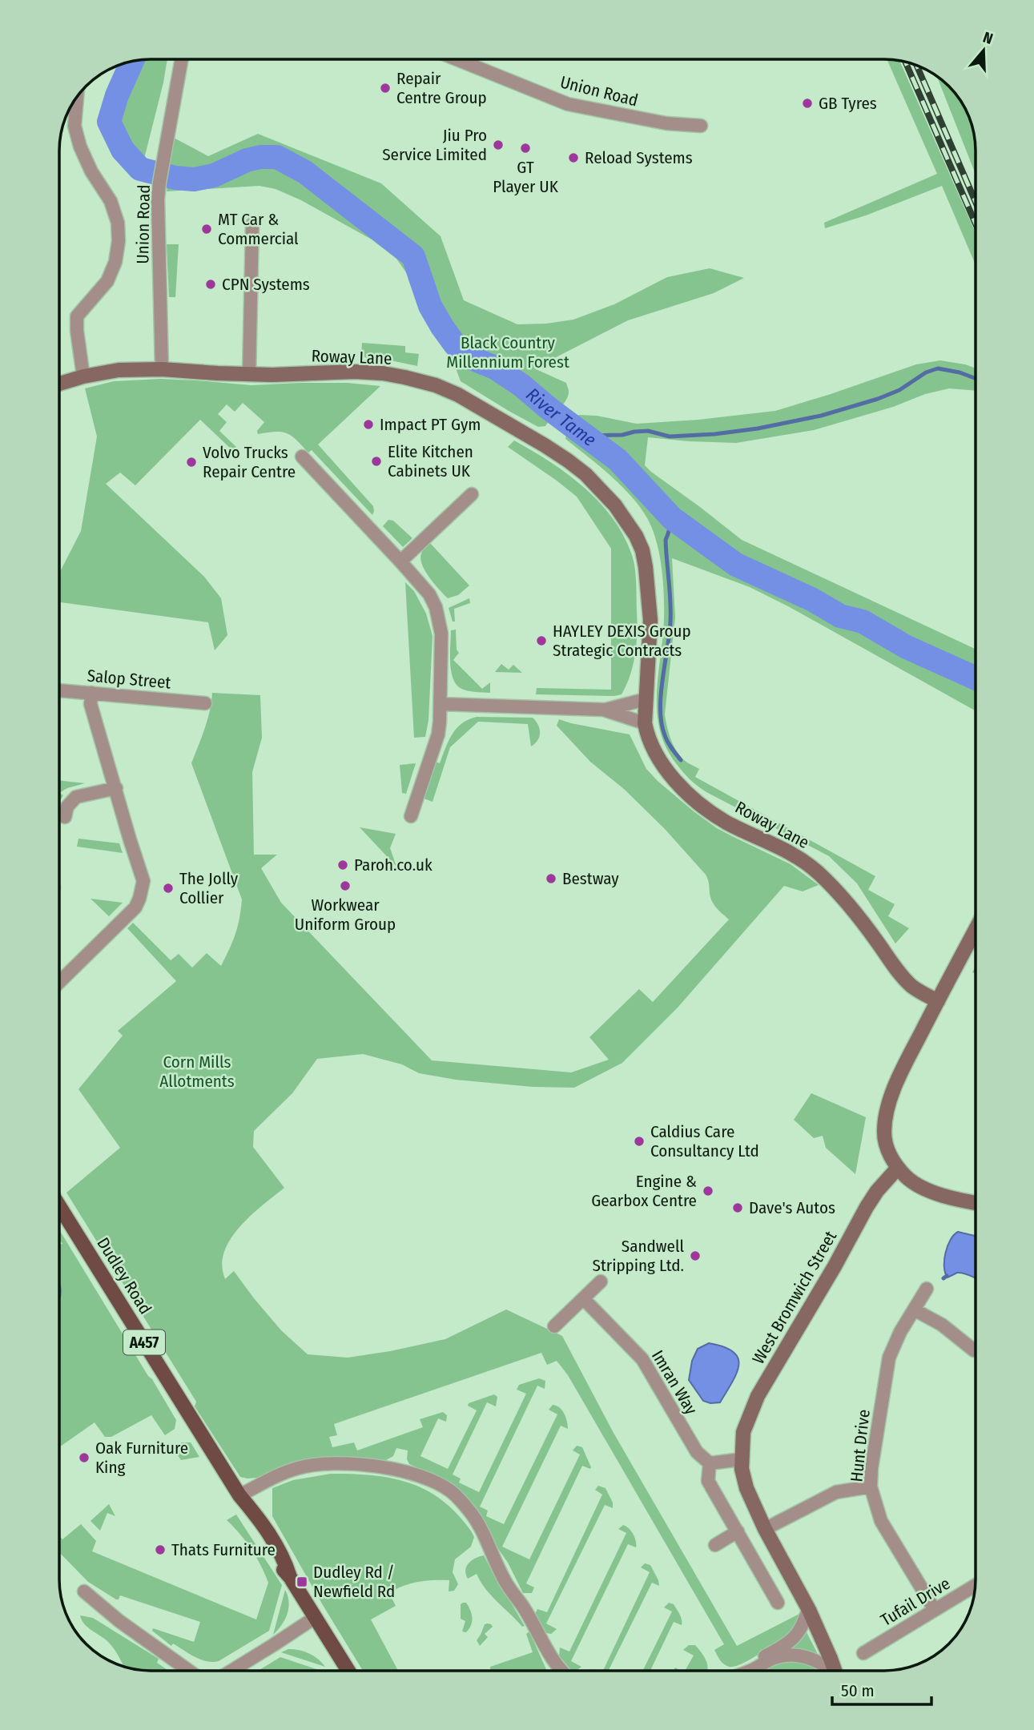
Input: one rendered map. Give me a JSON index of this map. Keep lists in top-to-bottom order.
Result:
{
  "streets": {
    "main road": ["Dudley Road", "A457"],
    "street": [
      "Union Road",
      "Roway Lane",
      "Salop Street",
      "West Bromwich Street",
      "Imran Way",
      "Hunt Drive",
      "Tufail Drive"
    ]
  },
  "crossings": [
    ["Union Road", "Roway Lane"],
    ["Hunt Drive", "Tufail Drive"]
  ],
  "water": ["River Tame"],
  "parks": ["Black Country Millennium Forest", "Corn Mills Allotments"],
  "places": {
    "other": [
      "Repair Centre Group",
      "GB Tyres",
      "Jiu Pro Service Limited",
      "GT Player UK",
      "Reload Systems",
      "MT Car & Commercial",
      "CPN Systems",
      "Impact PT Gym",
      "Elite Kitchen Cabinets UK",
      "Volvo Trucks Repair Centre",
      "HAYLEY DEXIS Group Strategic Contracts",
      "Paroh.co.uk",
      "Bestway",
      "Workwear Uniform Group",
      "The Jolly Collier",
      "Caldius Care Consultancy Ltd",
      "Engine & Gearbox Centre",
      "Dave's Autos",
      "Sandwell Stripping Ltd.",
      "Oak Furniture King",
      "Thats Furniture"
    ],
    "transit": ["Dudley Rd / Newfield Rd"]
  },
  "scale_bar": "50 m",
  "north": "top"
}
